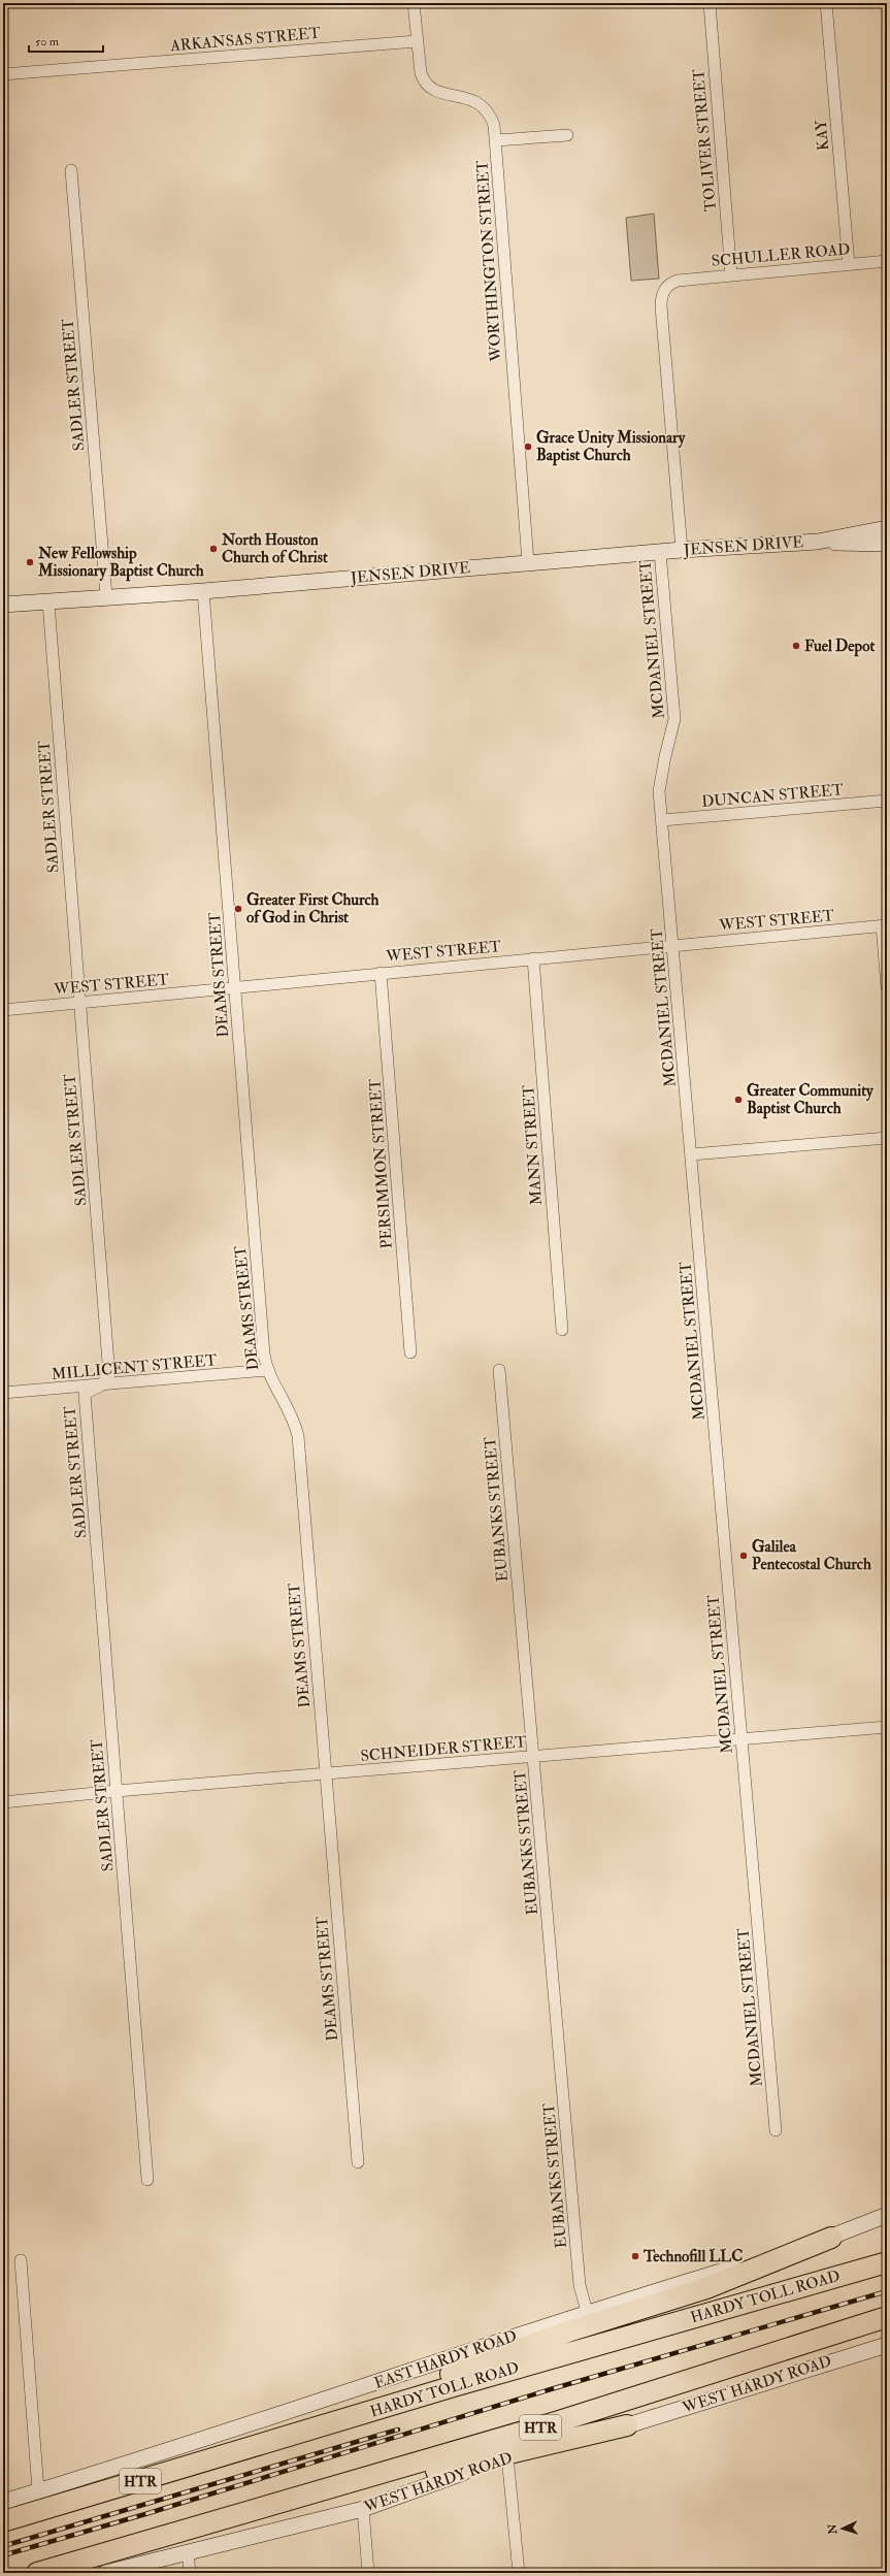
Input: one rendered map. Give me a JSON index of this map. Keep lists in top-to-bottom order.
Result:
{
  "streets": {
    "highway": ["HARDY TOLL ROAD", "HTR"],
    "main road": ["JENSEN DRIVE", "EAST HARDY ROAD", "WEST HARDY ROAD"],
    "street": [
      "ARKANSAS STREET",
      "KAY",
      "TOLIVER STREET",
      "SCHULLER ROAD",
      "WORTHINGTON STREET",
      "SADLER STREET",
      "MCDANIEL STREET",
      "DUNCAN STREET",
      "WEST STREET",
      "DEAMS STREET",
      "MANN STREET",
      "PERSIMMON STREET",
      "MILLICENT STREET",
      "EUBANKS STREET",
      "SCHNEIDER STREET"
    ]
  },
  "crossings": [
    ["ARKANSAS STREET", "WORTHINGTON STREET"],
    ["KAY", "SCHULLER ROAD"],
    ["TOLIVER STREET", "SCHULLER ROAD"],
    ["SCHULLER ROAD", "JENSEN DRIVE"],
    ["WORTHINGTON STREET", "JENSEN DRIVE"],
    ["SADLER STREET", "JENSEN DRIVE"],
    ["SADLER STREET", "WEST STREET"],
    ["SADLER STREET", "MILLICENT STREET"],
    ["SADLER STREET", "SCHNEIDER STREET"],
    ["JENSEN DRIVE", "MCDANIEL STREET"],
    ["JENSEN DRIVE", "DEAMS STREET"],
    ["MCDANIEL STREET", "DUNCAN STREET"],
    ["MCDANIEL STREET", "WEST STREET"],
    ["MCDANIEL STREET", "SCHNEIDER STREET"],
    ["WEST STREET", "DEAMS STREET"],
    ["WEST STREET", "MANN STREET"],
    ["WEST STREET", "PERSIMMON STREET"],
    ["DEAMS STREET", "MILLICENT STREET"],
    ["DEAMS STREET", "SCHNEIDER STREET"],
    ["EUBANKS STREET", "SCHNEIDER STREET"],
    ["EUBANKS STREET", "EAST HARDY ROAD"]
  ],
  "places": [
    "Grace Unity Missionary Baptist Church",
    "North Houston Church of Christ",
    "New Fellowship Missionary Baptist Church",
    "Fuel Depot",
    "Greater First Church of God in Christ",
    "Greater Community Baptist Church",
    "Galilea Pentecostal Church",
    "Technofill LLC"
  ],
  "scale_bar": "50 m",
  "north": "left"
}
